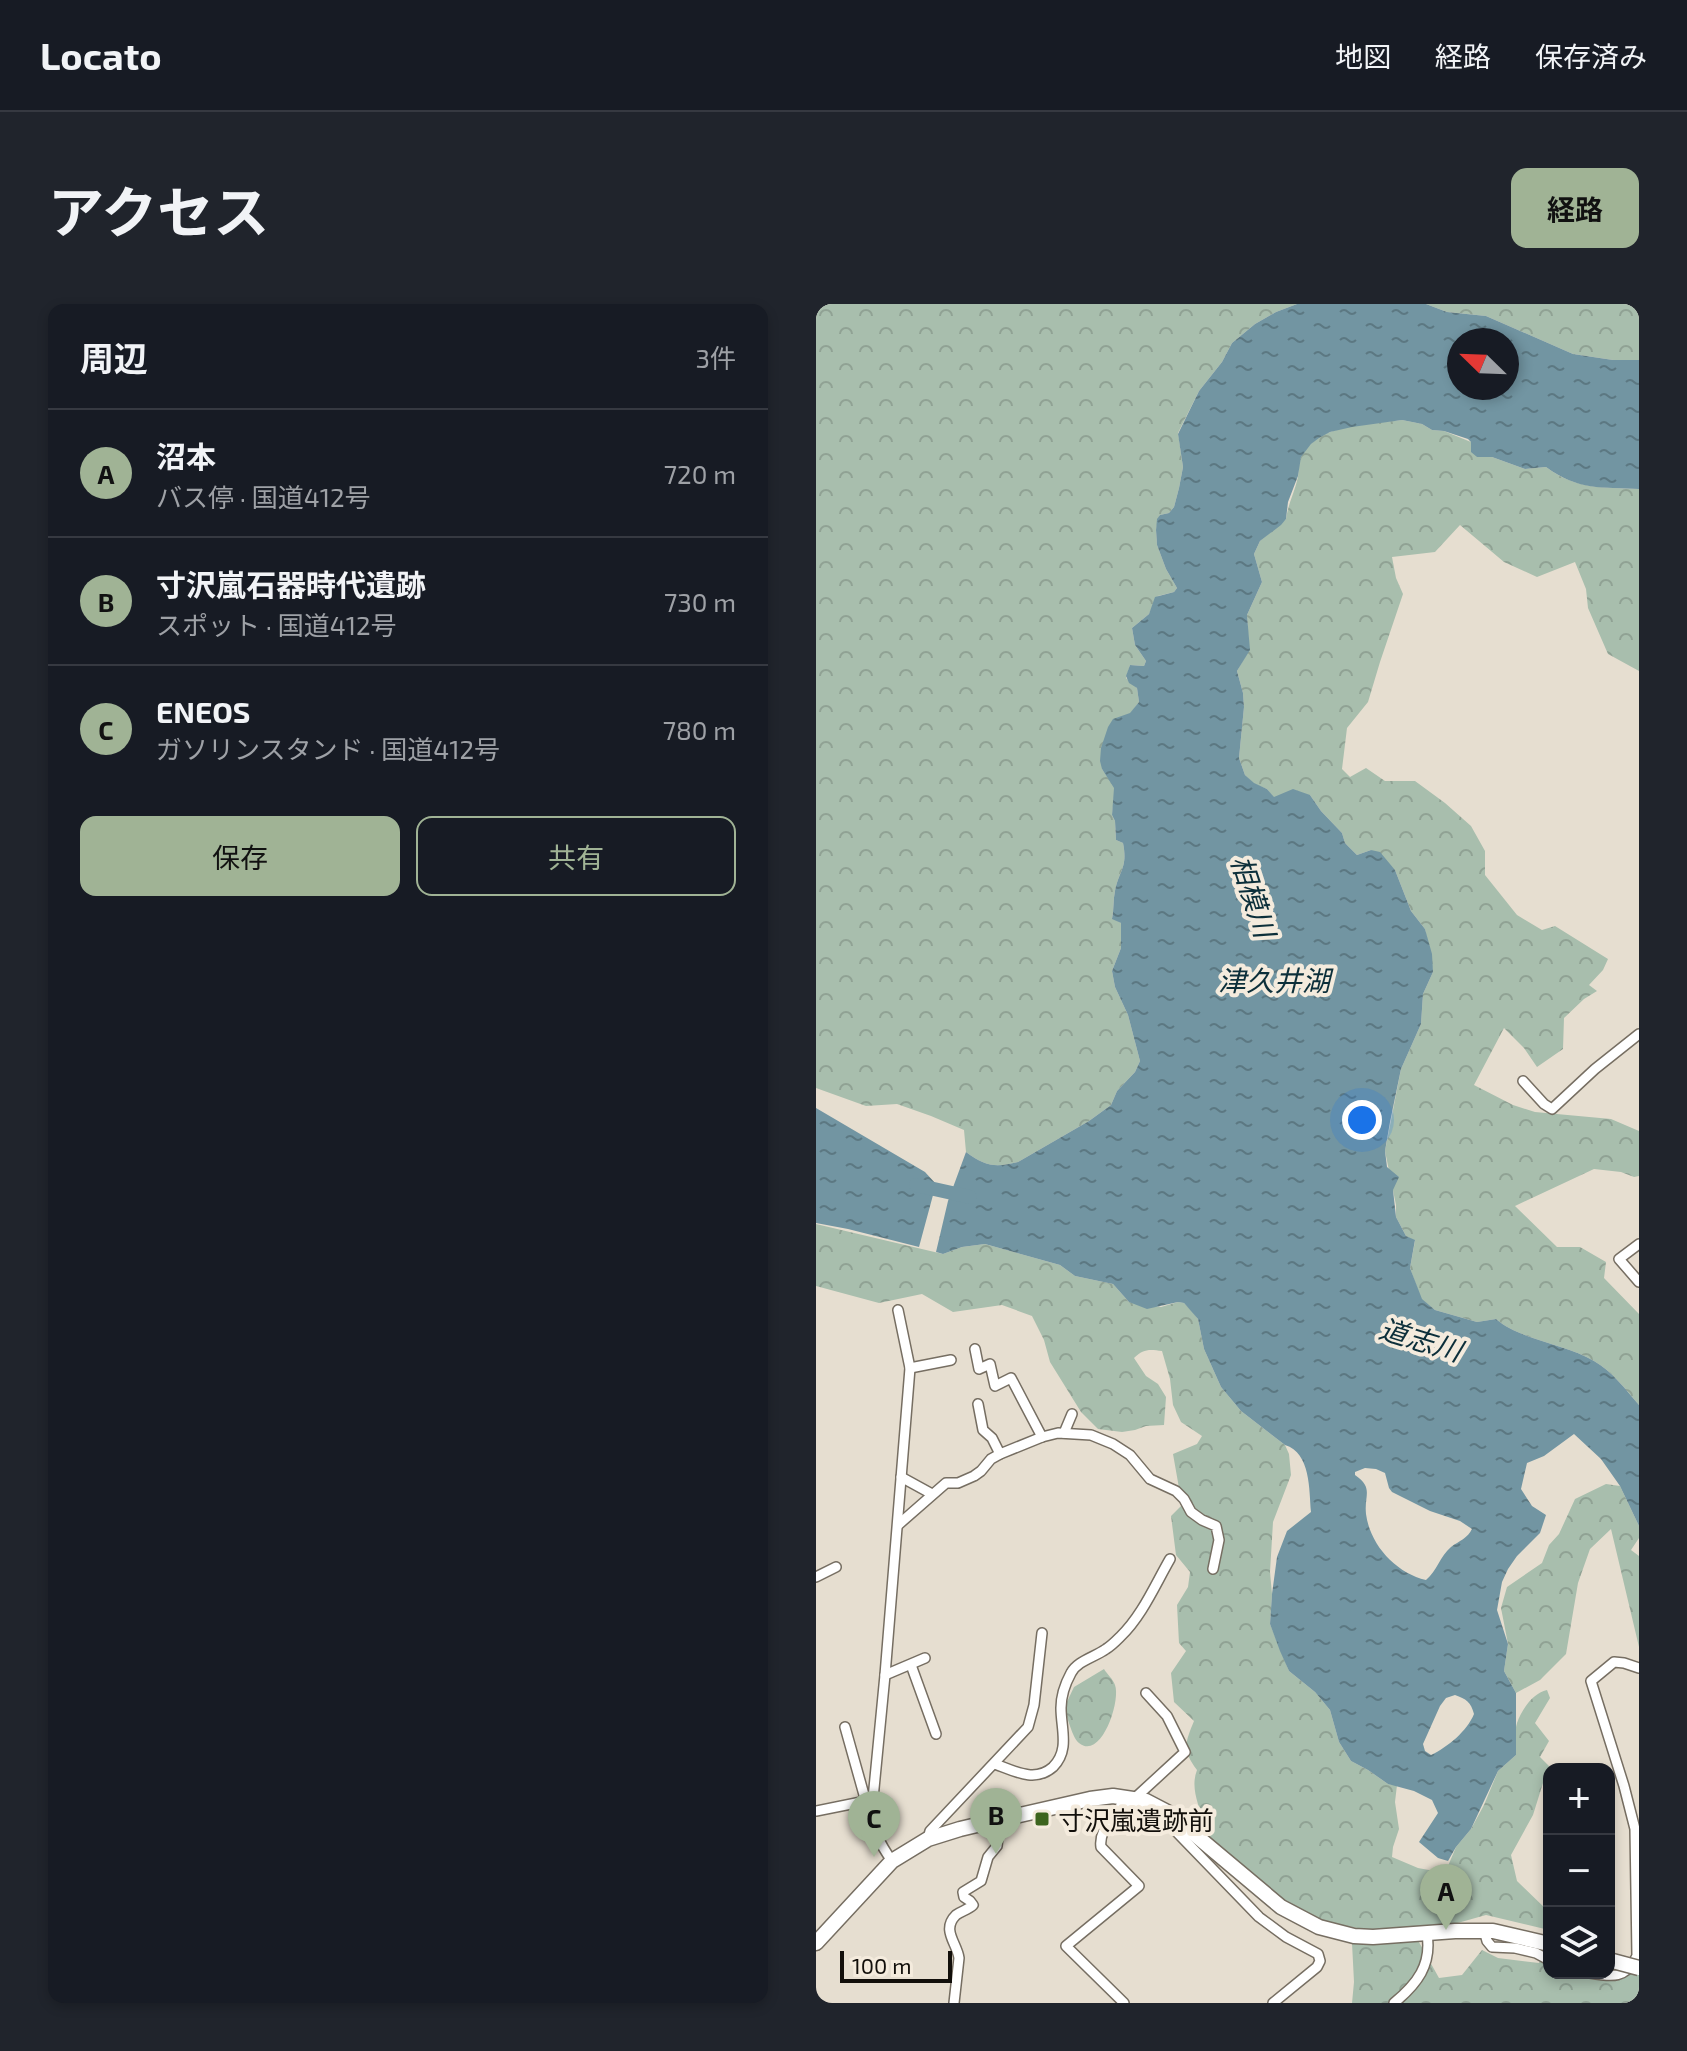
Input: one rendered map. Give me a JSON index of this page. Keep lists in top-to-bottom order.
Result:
{
  "water": ["相模川", "津久井湖", "道志川"],
  "places": {
    "transit": ["寸沢嵐遺跡前"]
  },
  "scale_bar": "100 m",
  "north": "top left",
  "page": {
    "header": "Locato",
    "nav": ["地図", "経路", "保存済み"],
    "title": "アクセス",
    "buttons": [
      "経路",
      ["保存", "共有"]
    ],
    "heading": ["周辺", "3件"],
    "list": [
      {
        "mark": "A",
        "name": "沼本",
        "note": "バス停 · 国道412号",
        "value": "720 m"
      },
      {
        "mark": "B",
        "name": "寸沢嵐石器時代遺跡",
        "note": "スポット · 国道412号",
        "value": "730 m"
      },
      {
        "mark": "C",
        "name": "ENEOS",
        "note": "ガソリンスタンド · 国道412号",
        "value": "780 m"
      }
    ],
    "map_buttons": ["+", "−"],
    "pins": ["B", "C", "A"],
    "scale": "100 m"
  }
}
